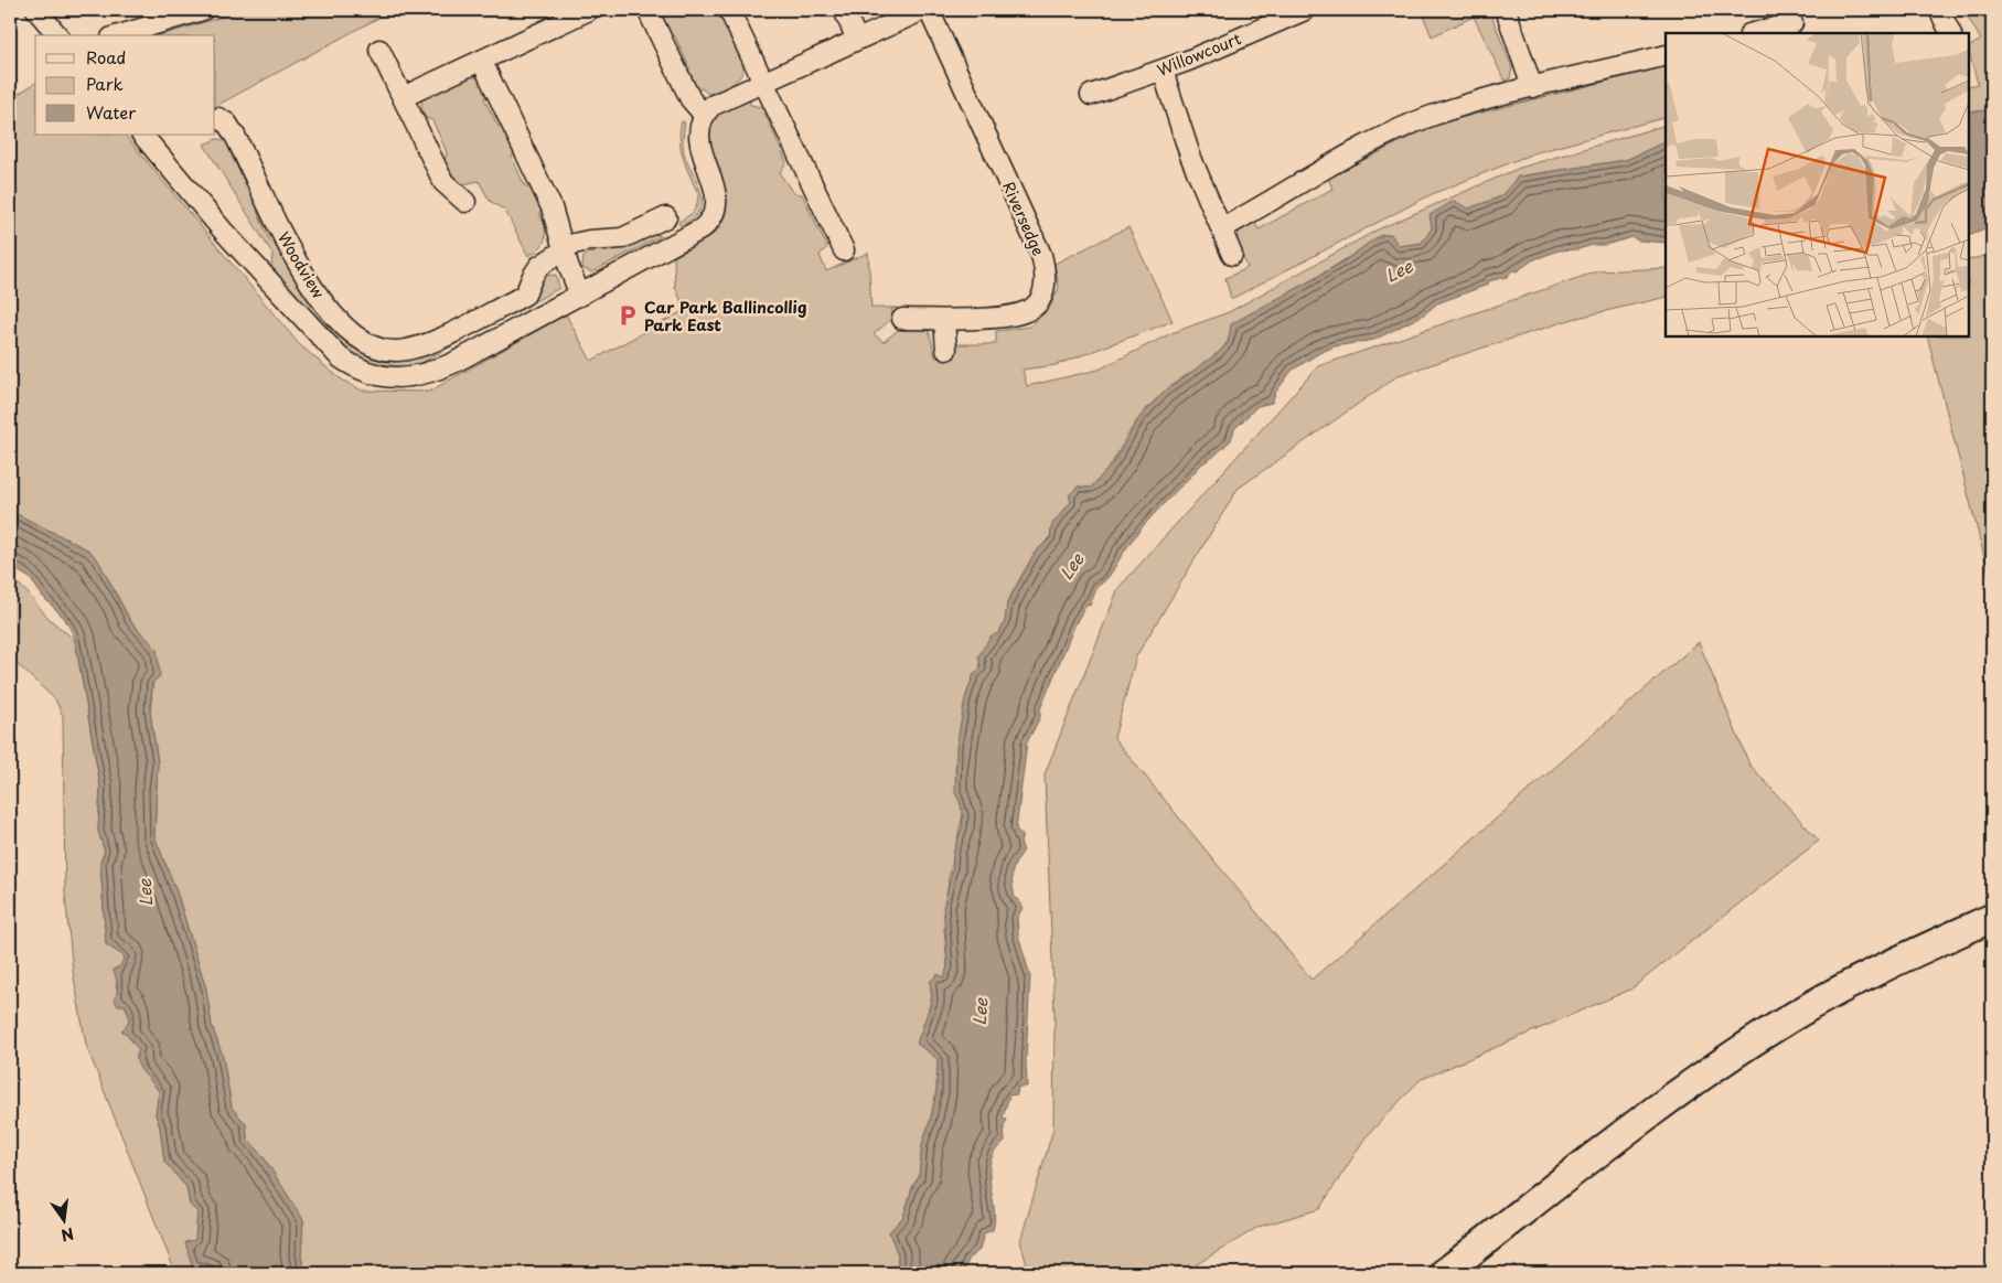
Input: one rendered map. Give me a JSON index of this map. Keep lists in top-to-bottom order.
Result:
{
  "streets": {
    "street": ["Willowcourt", "Riversedge", "Woodview"]
  },
  "water": ["Lee"],
  "places": {
    "parking": ["Car Park Ballincollig Park East"]
  },
  "legend": ["Road", "Park", "Water"],
  "north": "bottom"
}
